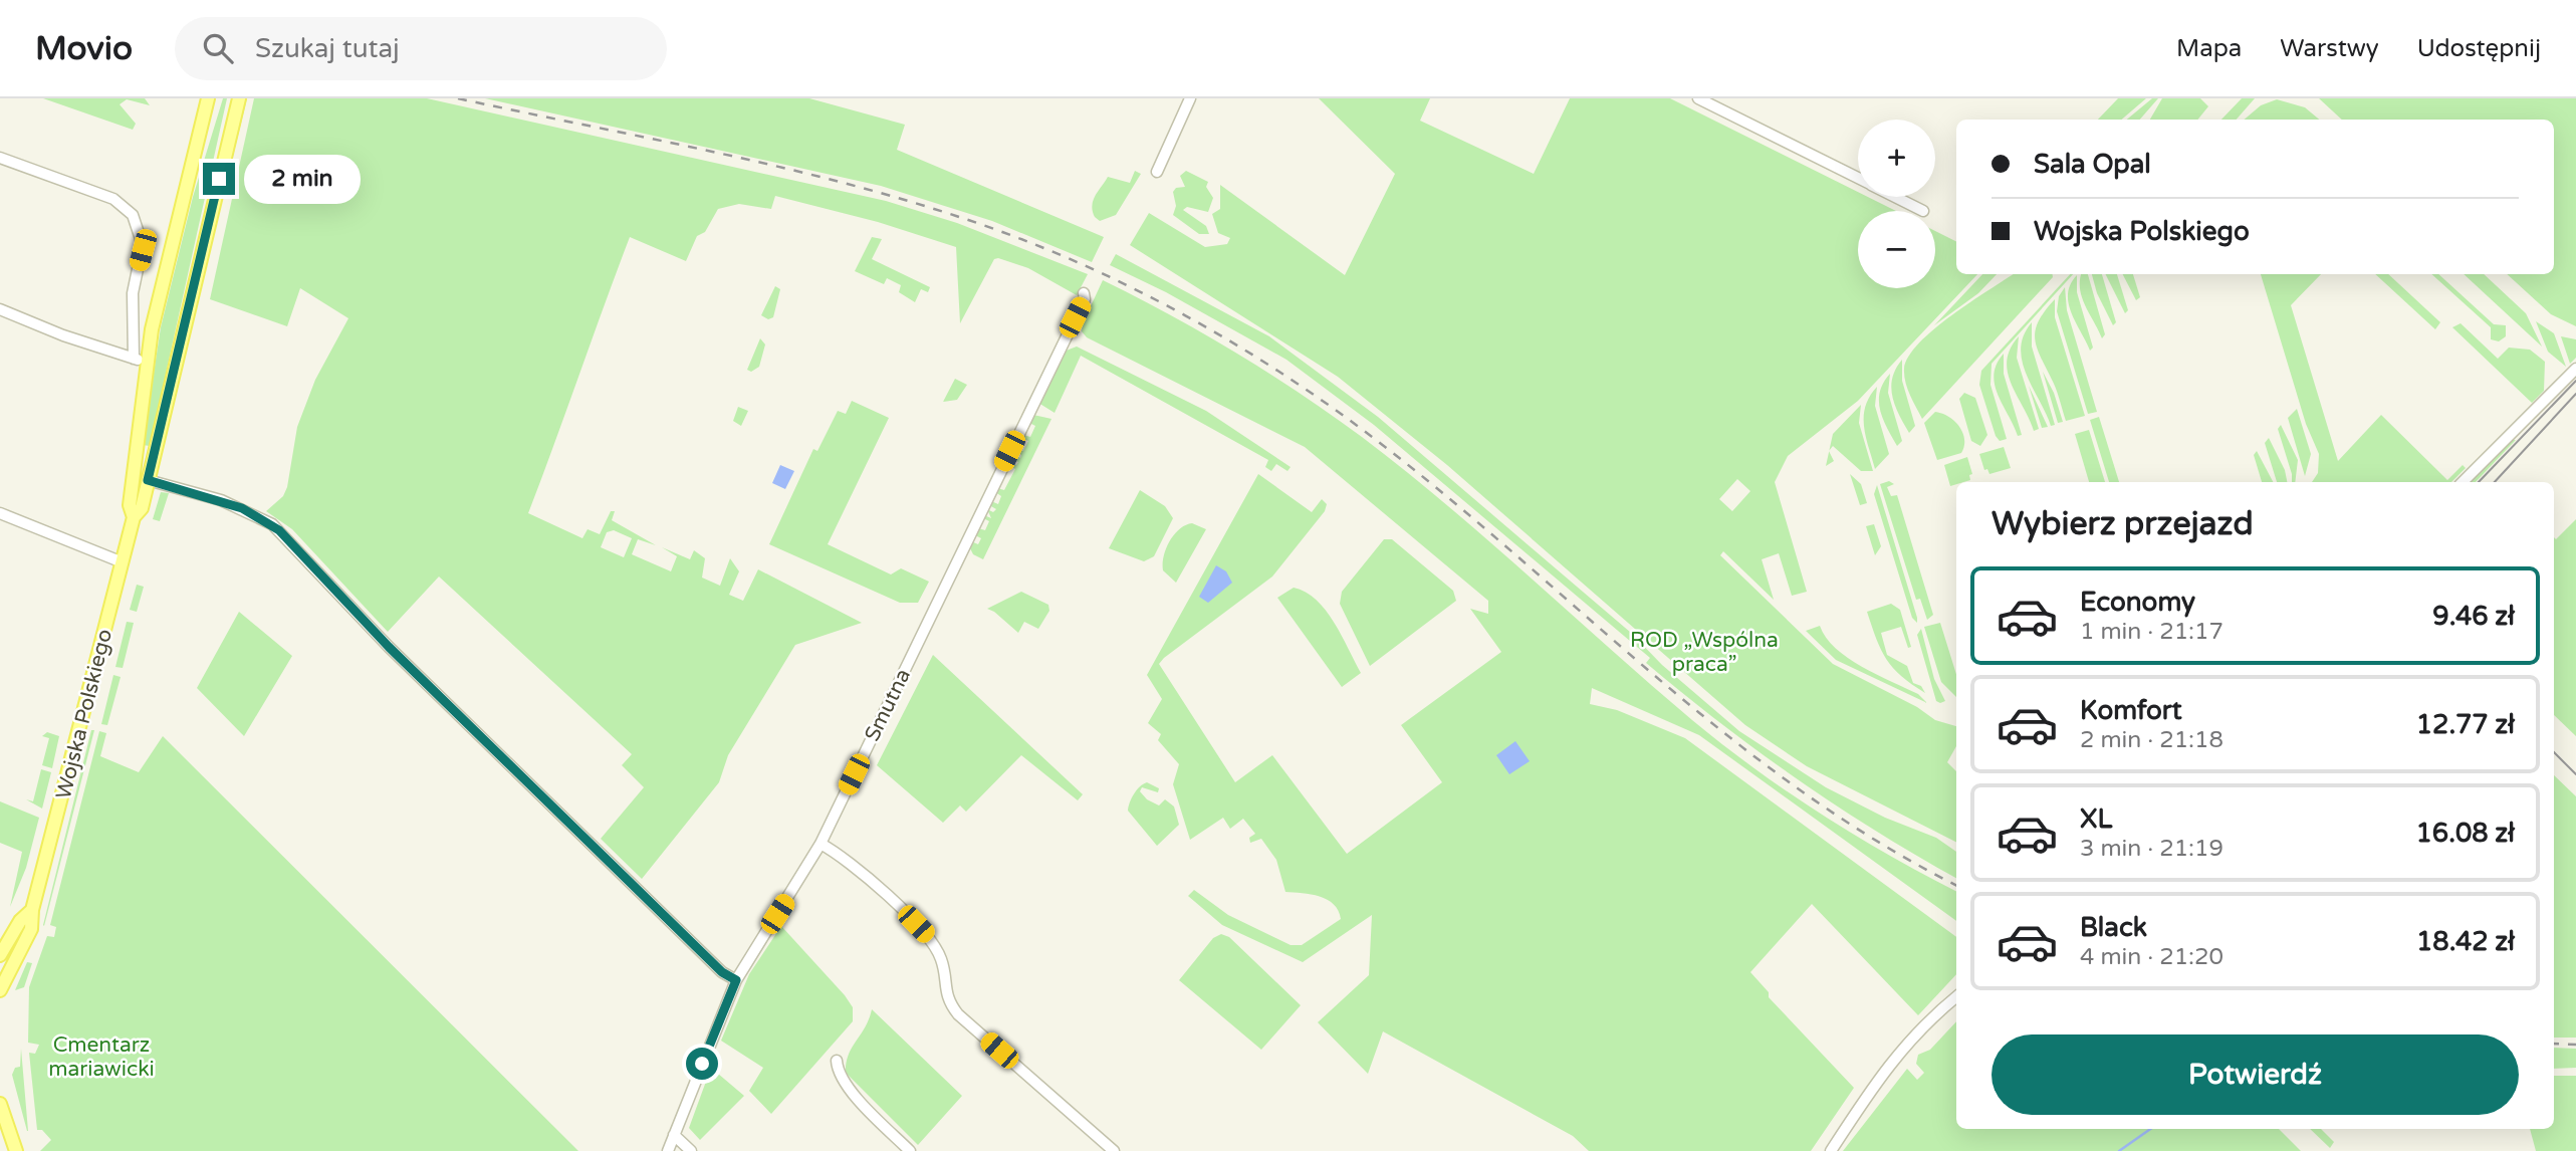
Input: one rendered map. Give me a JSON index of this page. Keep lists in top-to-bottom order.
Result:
{
  "streets": {
    "main road": ["Wojska Polskiego"],
    "street": ["Smutna"]
  },
  "parks": ["ROD „Wspólna praca”", "Cmentarz mariawicki"],
  "page": {
    "header": "Movio",
    "search": "Szukaj tutaj",
    "nav": ["Mapa", "Warstwy", "Udostępnij"],
    "map_buttons": ["+", "−"],
    "banner": ["Sala Opal", "Wojska Polskiego"],
    "bubble": "2 min",
    "heading": "Wybierz przejazd",
    "list": [
      {
        "name": "Economy",
        "note": "1 min · 21:17",
        "value": "9.46 zł"
      },
      {
        "name": "Komfort",
        "note": "2 min · 21:18",
        "value": "12.77 zł"
      },
      {
        "name": "XL",
        "note": "3 min · 21:19",
        "value": "16.08 zł"
      },
      {
        "name": "Black",
        "note": "4 min · 21:20",
        "value": "18.42 zł"
      }
    ],
    "buttons": "Potwierdź"
  }
}
